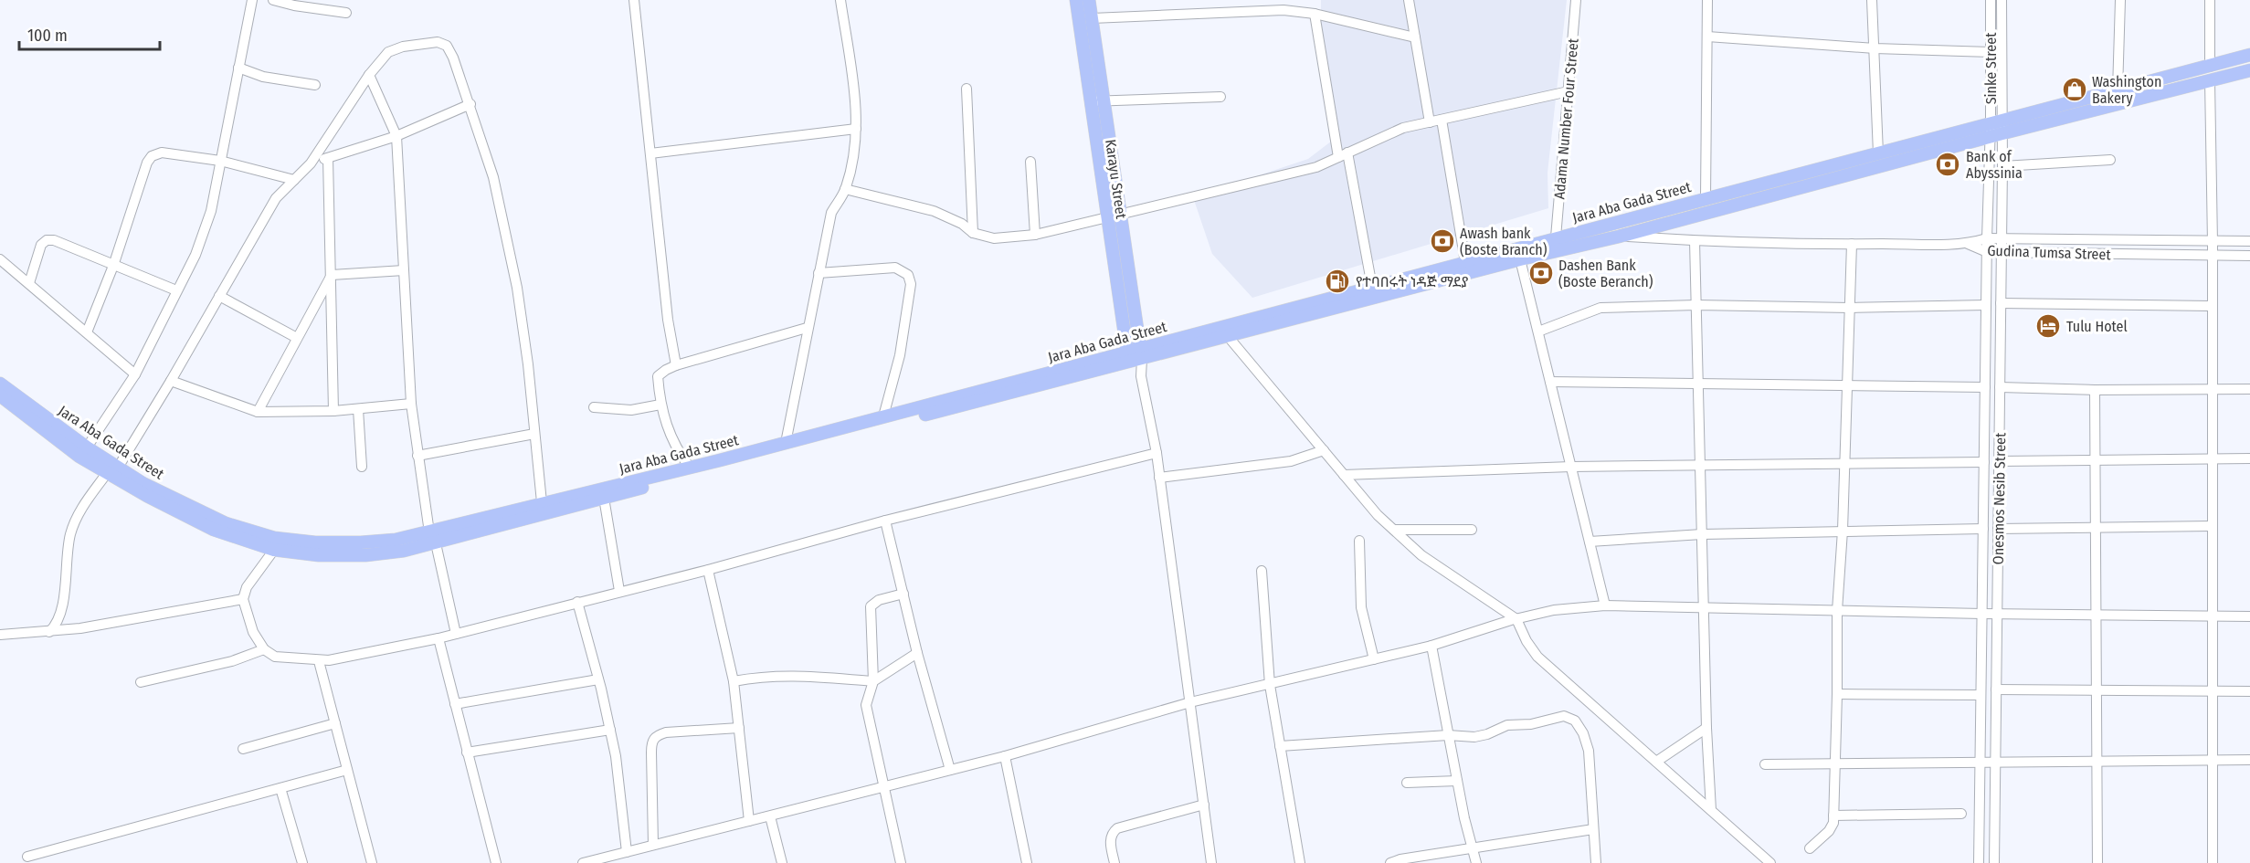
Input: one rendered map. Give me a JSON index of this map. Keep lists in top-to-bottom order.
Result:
{
  "streets": {
    "main road": ["Karayu Street", "Jara Aba Gada Street"],
    "street": [
      "Sinke Street",
      "Adama Number Four Street",
      "Gudina Tumsa Street",
      "Onesmos Nesib Street"
    ]
  },
  "crossings": [
    ["Sinke Street", "Jara Aba Gada Street"],
    ["Sinke Street", "Onesmos Nesib Street"],
    ["Adama Number Four Street", "Jara Aba Gada Street"],
    ["Karayu Street", "Jara Aba Gada Street"],
    ["Jara Aba Gada Street", "Onesmos Nesib Street"],
    ["Gudina Tumsa Street", "Onesmos Nesib Street"]
  ],
  "places": {
    "shop": ["Washington Bakery"],
    "bank": ["Bank of Abyssinia", "Awash bank (Boste Branch)", "Dashen Bank (Boste Beranch)"],
    "fuel station": ["የተባበሩት ነዳጅ ማደያ"],
    "hotel": ["Tulu Hotel"]
  },
  "scale_bar": "100 m"
}
